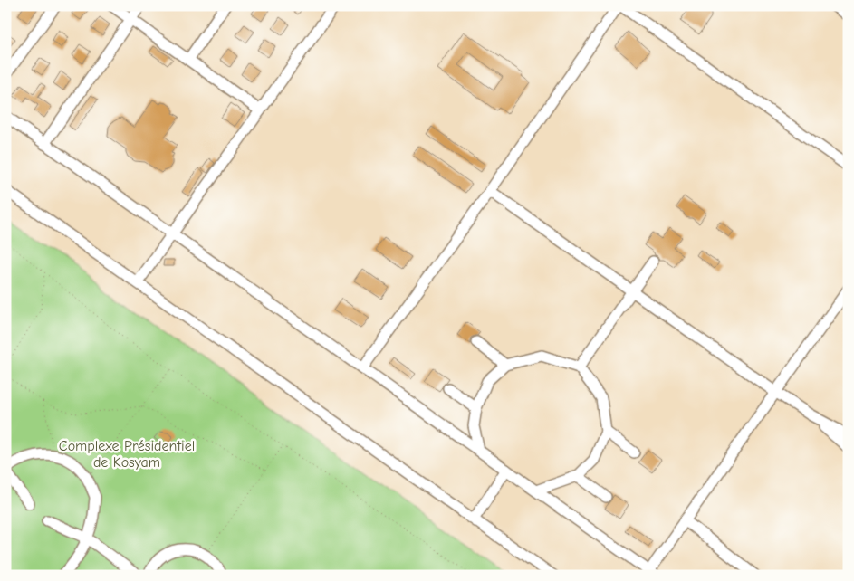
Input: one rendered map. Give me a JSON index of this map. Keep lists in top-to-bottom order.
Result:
{
  "parks": ["Complexe Présidentiel de Kosyam"]
}
